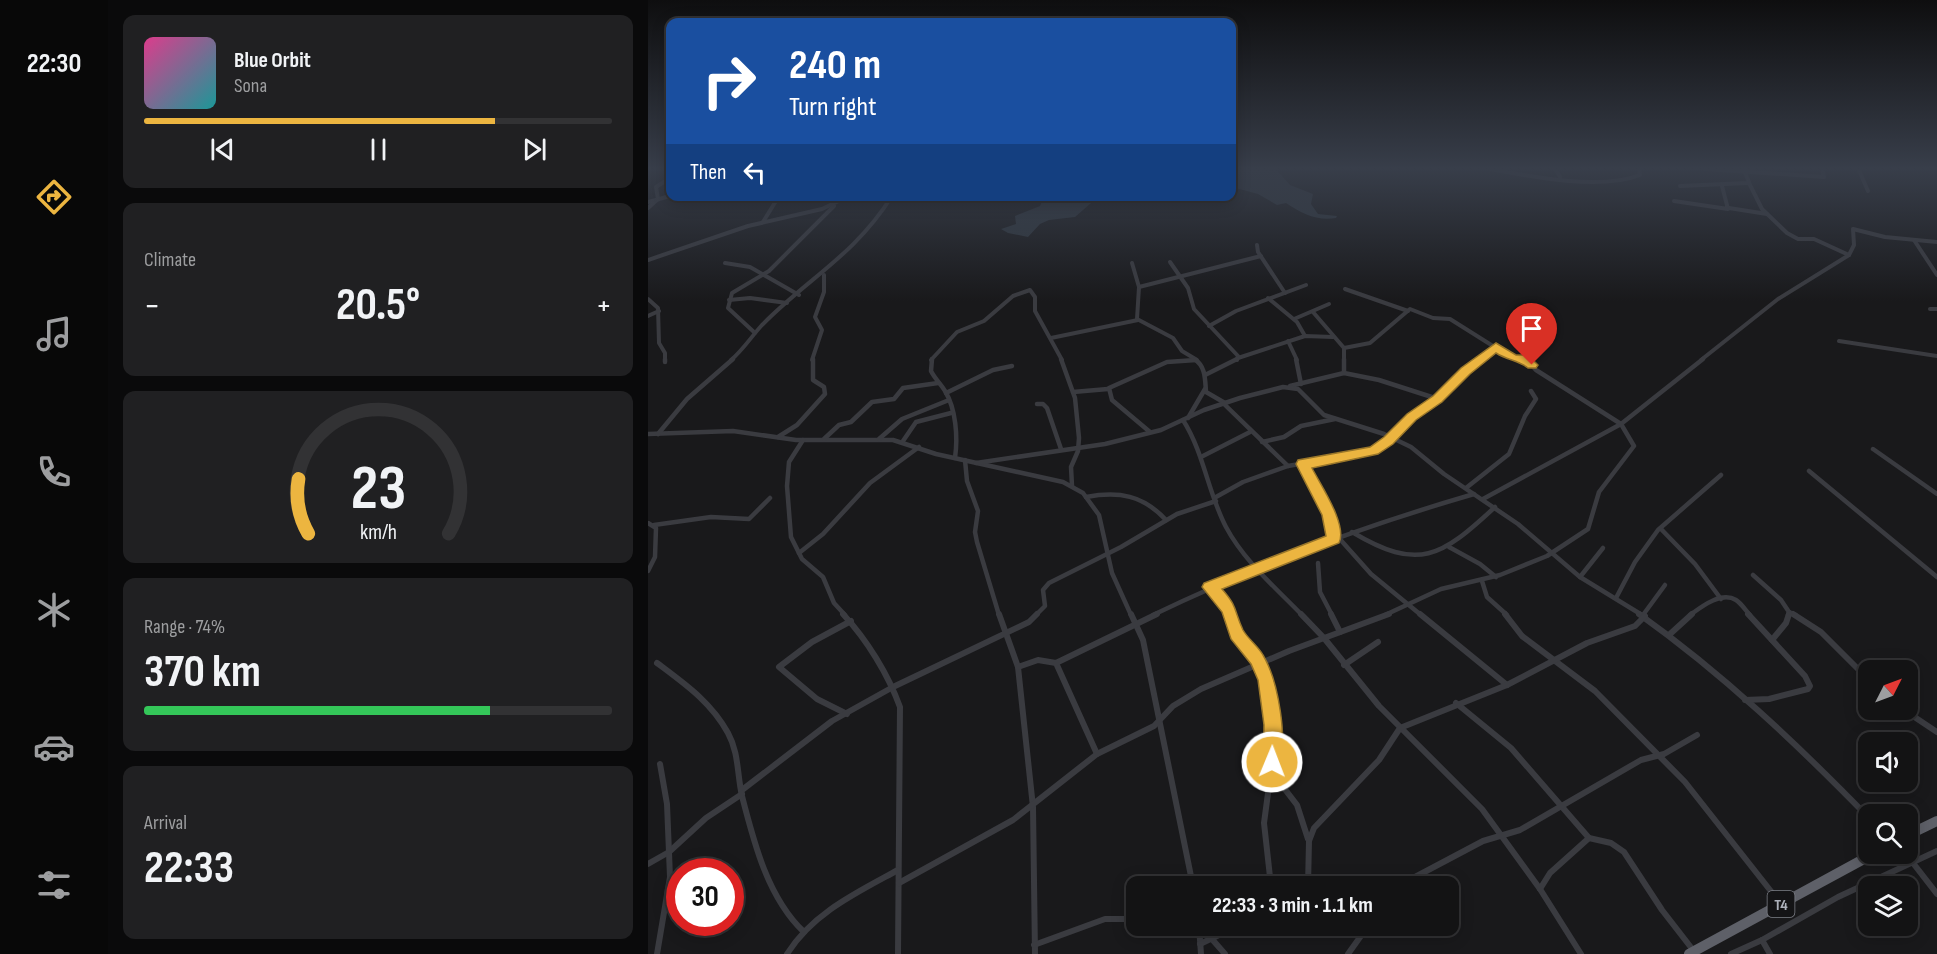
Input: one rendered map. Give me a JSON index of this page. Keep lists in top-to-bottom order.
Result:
{
  "streets": {
    "highway": ["T4"]
  },
  "north": "top right",
  "page": {
    "tabs": "22:30",
    "turn": ["240 m", "Turn right"],
    "song": ["Blue Orbit", "Sona"],
    "then": "Then",
    "tile": [
      "Climate",
      ["Range · 74%", "370 km"],
      ["Arrival", "22:33"]
    ],
    "heat": ["−", "20.5°", "+"],
    "limit": "30",
    "trip": "22:33 · 3 min · 1.1 km",
    "gauge": ["23", "km/h"]
  }
}
